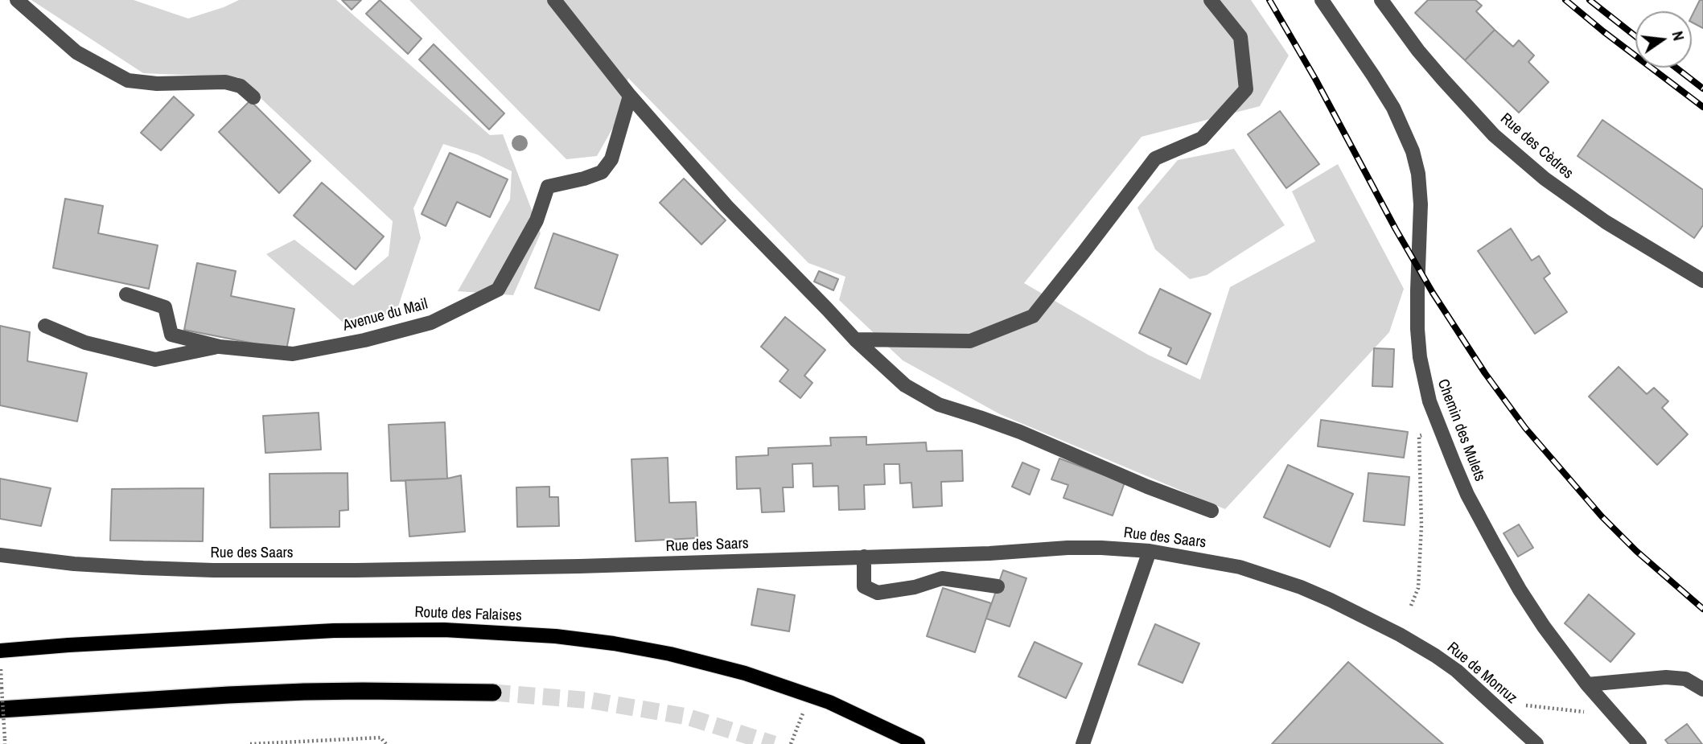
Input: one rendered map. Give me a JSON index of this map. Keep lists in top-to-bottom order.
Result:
{
  "streets": {
    "main road": ["Route des Falaises"],
    "street": [
      "Rue des Cèdres",
      "Avenue du Mail",
      "Chemin des Mulets",
      "Rue des Saars",
      "Rue de Monruz"
    ]
  },
  "crossings": [
    ["Rue des Saars", "Rue de Monruz"]
  ],
  "north": "right"
}
